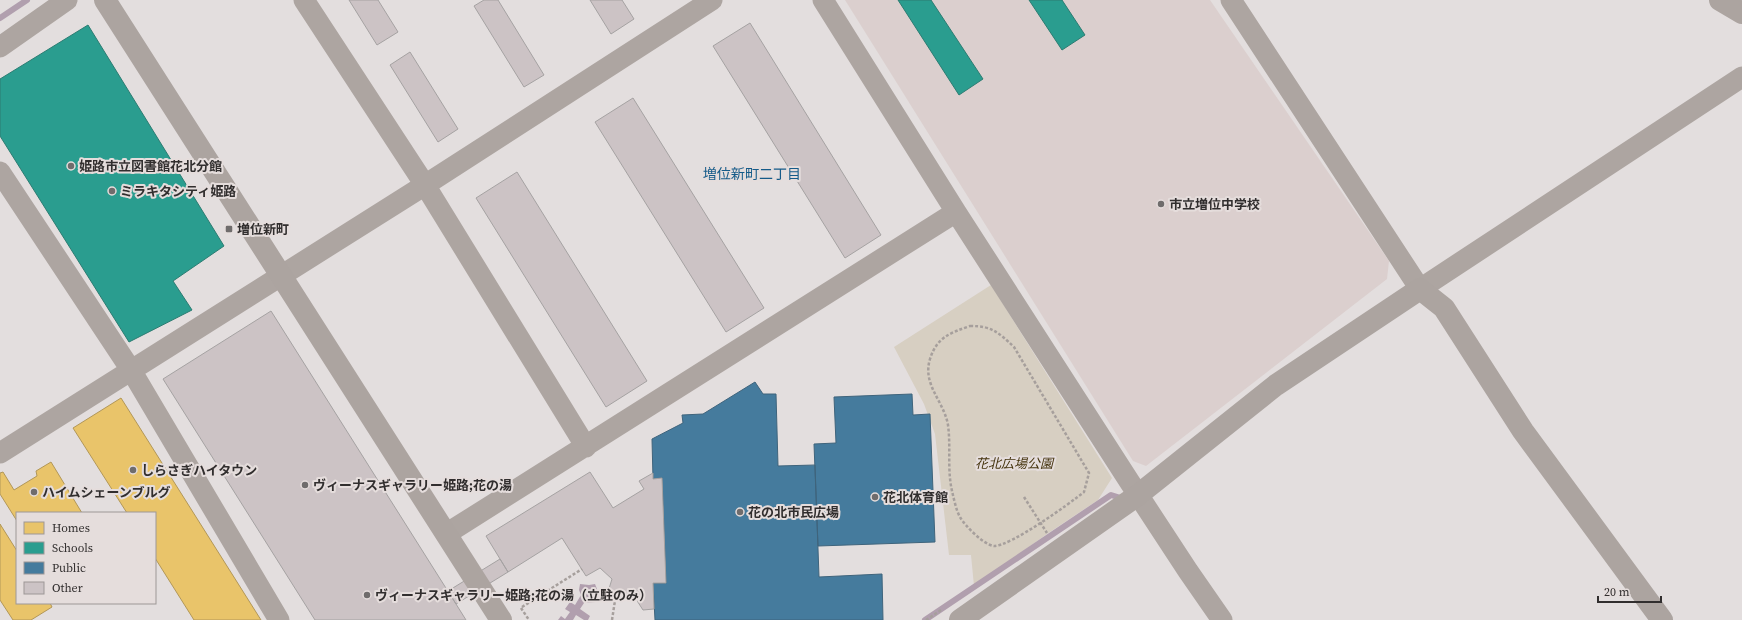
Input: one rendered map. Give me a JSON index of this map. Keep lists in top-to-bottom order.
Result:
{
  "districts": ["増位新町二丁目"],
  "parks": ["花北広場公園"],
  "places": {
    "other": [
      "姫路市立図書館花北分館",
      "ミラキタシティ姫路",
      "市立増位中学校",
      "しらさぎハイタウン",
      "ヴィーナスギャラリー姫路;花の湯",
      "ハイムシェーンブルグ",
      "花北体育館",
      "花の北市民広場",
      "ヴィーナスギャラリー姫路;花の湯（立駐のみ）"
    ],
    "transit": ["増位新町"]
  },
  "legend": [
    "Homes",
    "Schools",
    "Public",
    "Other"
  ],
  "scale_bar": "20 m"
}
